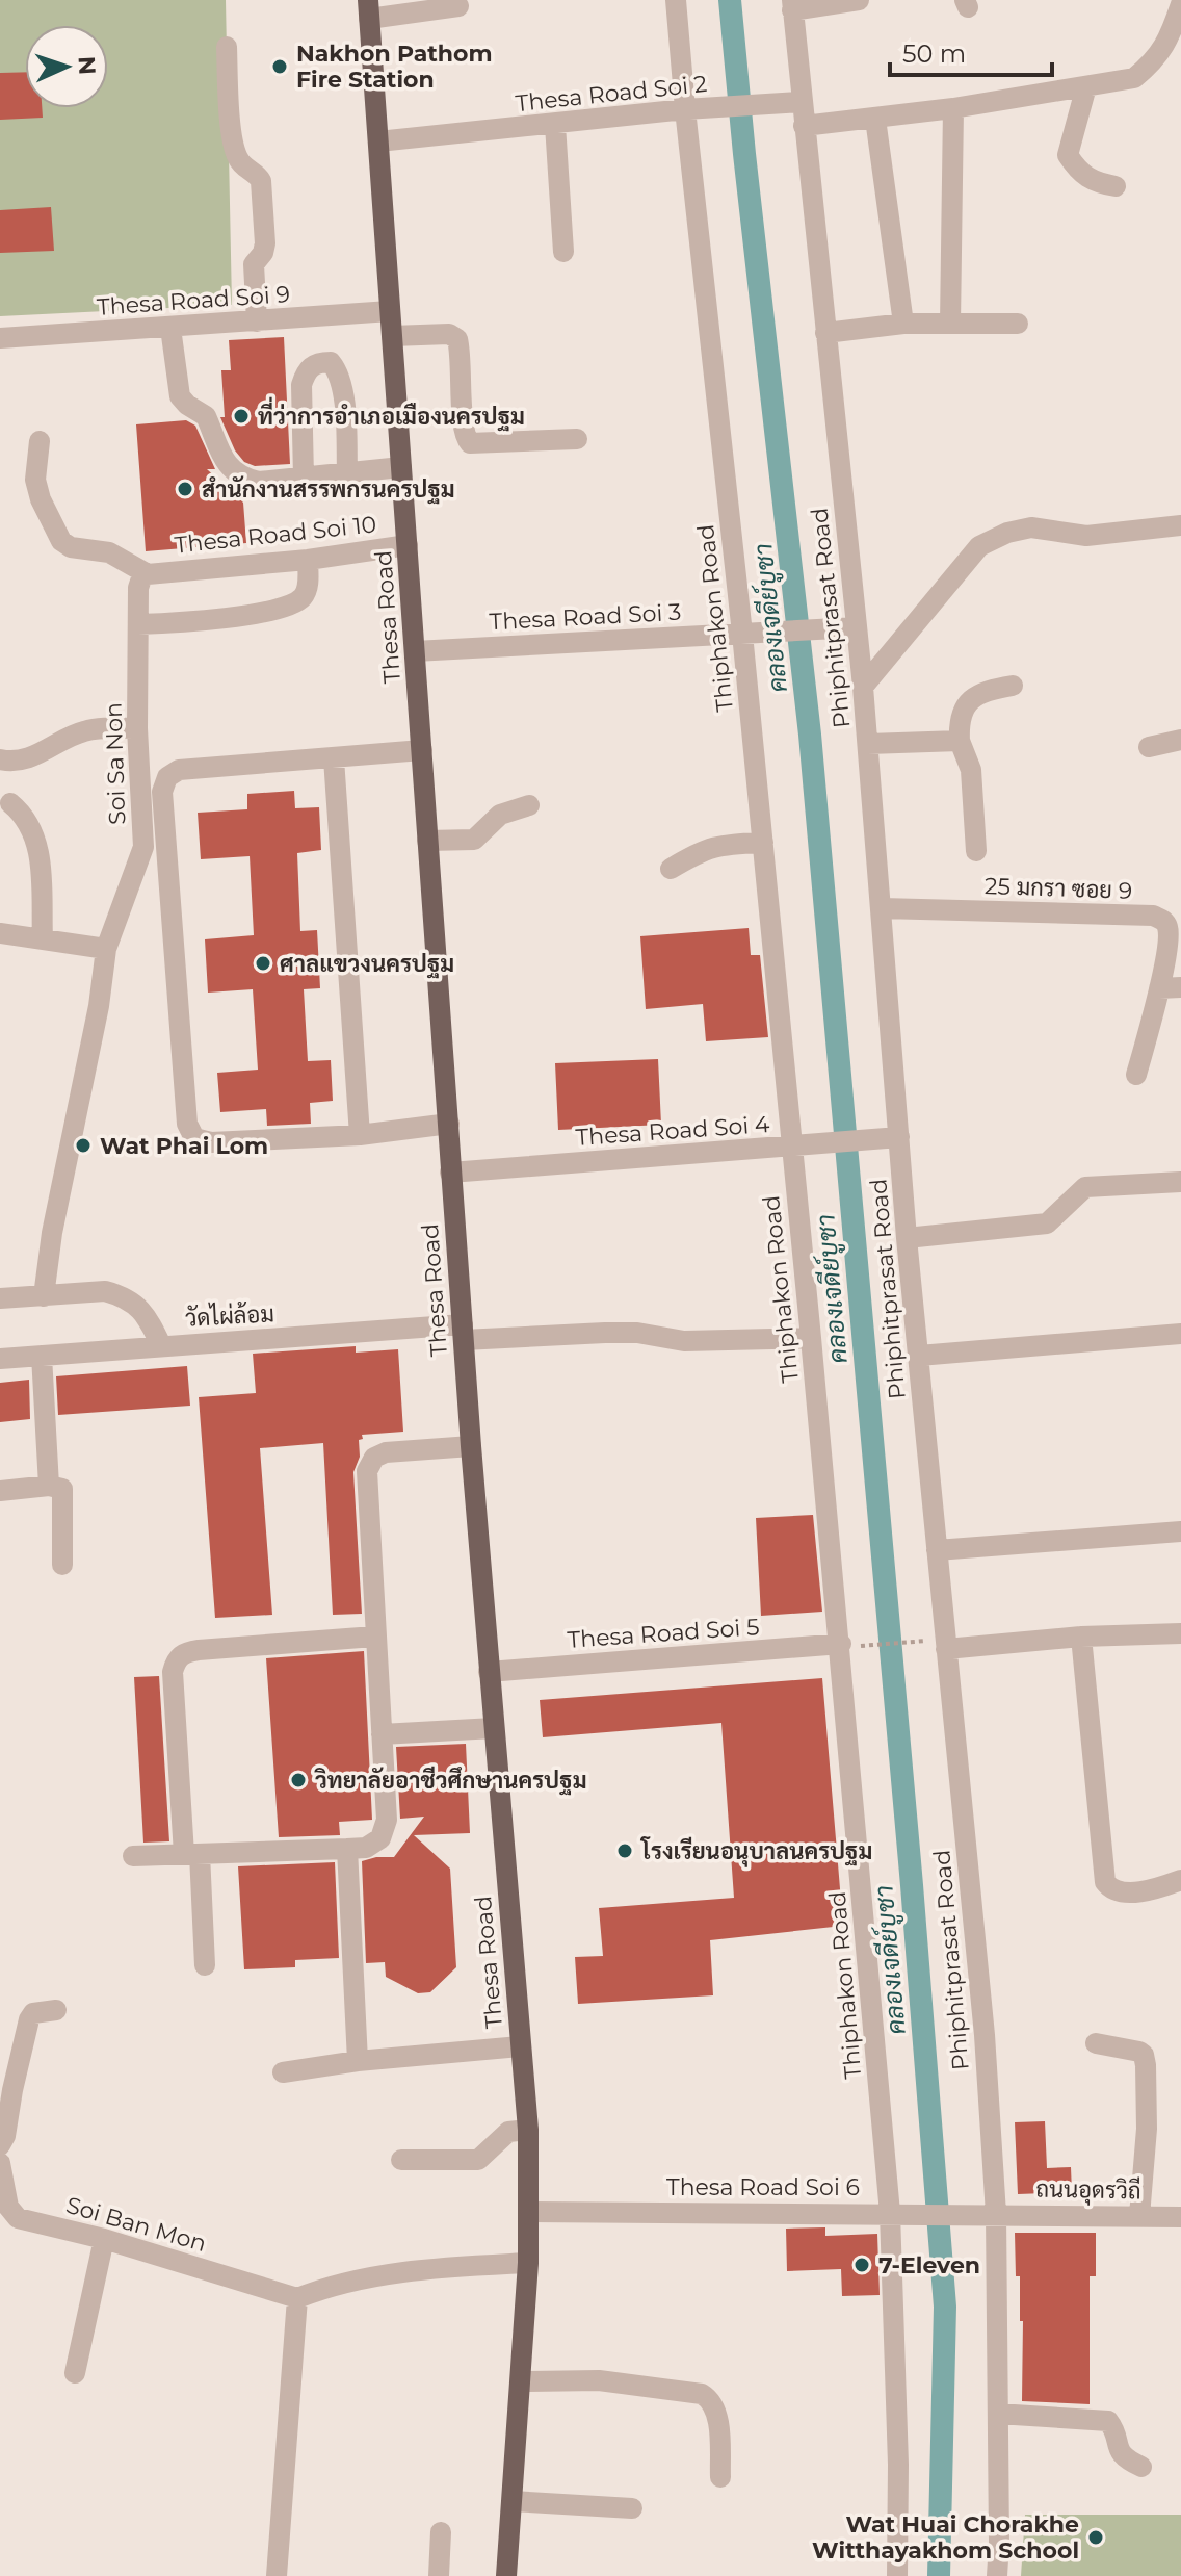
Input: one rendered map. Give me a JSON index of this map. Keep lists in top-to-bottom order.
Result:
{
  "streets": {
    "main road": ["Thesa Road"],
    "street": [
      "Thesa Road Soi 2",
      "Thesa Road Soi 9",
      "Thesa Road Soi 10",
      "Thesa Road Soi 3",
      "Thiphakon Road",
      "Phiphitprasat Road",
      "Soi Sa Non",
      "25 มกรา ซอย 9",
      "Thesa Road Soi 4",
      "วัดไผ่ล้อม",
      "Thesa Road Soi 5",
      "Thesa Road Soi 6",
      "ถนนอุดรวิถี",
      "Soi Ban Mon"
    ]
  },
  "crossings": [
    ["Thesa Road Soi 2", "Thesa Road"],
    ["Thesa Road Soi 2", "Thiphakon Road"],
    ["Thesa Road Soi 2", "Phiphitprasat Road"],
    ["Thesa Road Soi 9", "Thesa Road"],
    ["Thesa Road Soi 10", "Thesa Road"],
    ["Thesa Road Soi 10", "Soi Sa Non"],
    ["Thesa Road", "Thesa Road Soi 3"],
    ["Thesa Road", "Thesa Road Soi 4"],
    ["Thesa Road", "วัดไผ่ล้อม"],
    ["Thesa Road", "Thesa Road Soi 5"],
    ["Thesa Road", "Thesa Road Soi 6"],
    ["Thesa Road Soi 3", "Thiphakon Road"],
    ["Thesa Road Soi 3", "Phiphitprasat Road"],
    ["Thiphakon Road", "Thesa Road Soi 4"],
    ["Thiphakon Road", "วัดไผ่ล้อม"],
    ["Thiphakon Road", "Thesa Road Soi 5"],
    ["Thiphakon Road", "Thesa Road Soi 6"],
    ["Phiphitprasat Road", "25 มกรา ซอย 9"],
    ["Phiphitprasat Road", "Thesa Road Soi 4"],
    ["Phiphitprasat Road", "Thesa Road Soi 6"],
    ["Phiphitprasat Road", "ถนนอุดรวิถี"],
    ["Thesa Road Soi 6", "ถนนอุดรวิถี"]
  ],
  "water": ["คลองเจดีย์บูชา"],
  "places": [
    "Nakhon Pathom Fire Station",
    "ที่ว่าการอำเภอเมืองนครปฐม",
    "สำนักงานสรรพกรนครปฐม",
    "ศาลแขวงนครปฐม",
    "Wat Phai Lom",
    "วิทยาลัยอาชีวศึกษานครปฐม",
    "โรงเรียนอนุบาลนครปฐม",
    "7-Eleven",
    "Wat Huai Chorakhe Witthayakhom School"
  ],
  "scale_bar": "50 m",
  "north": "right"
}
